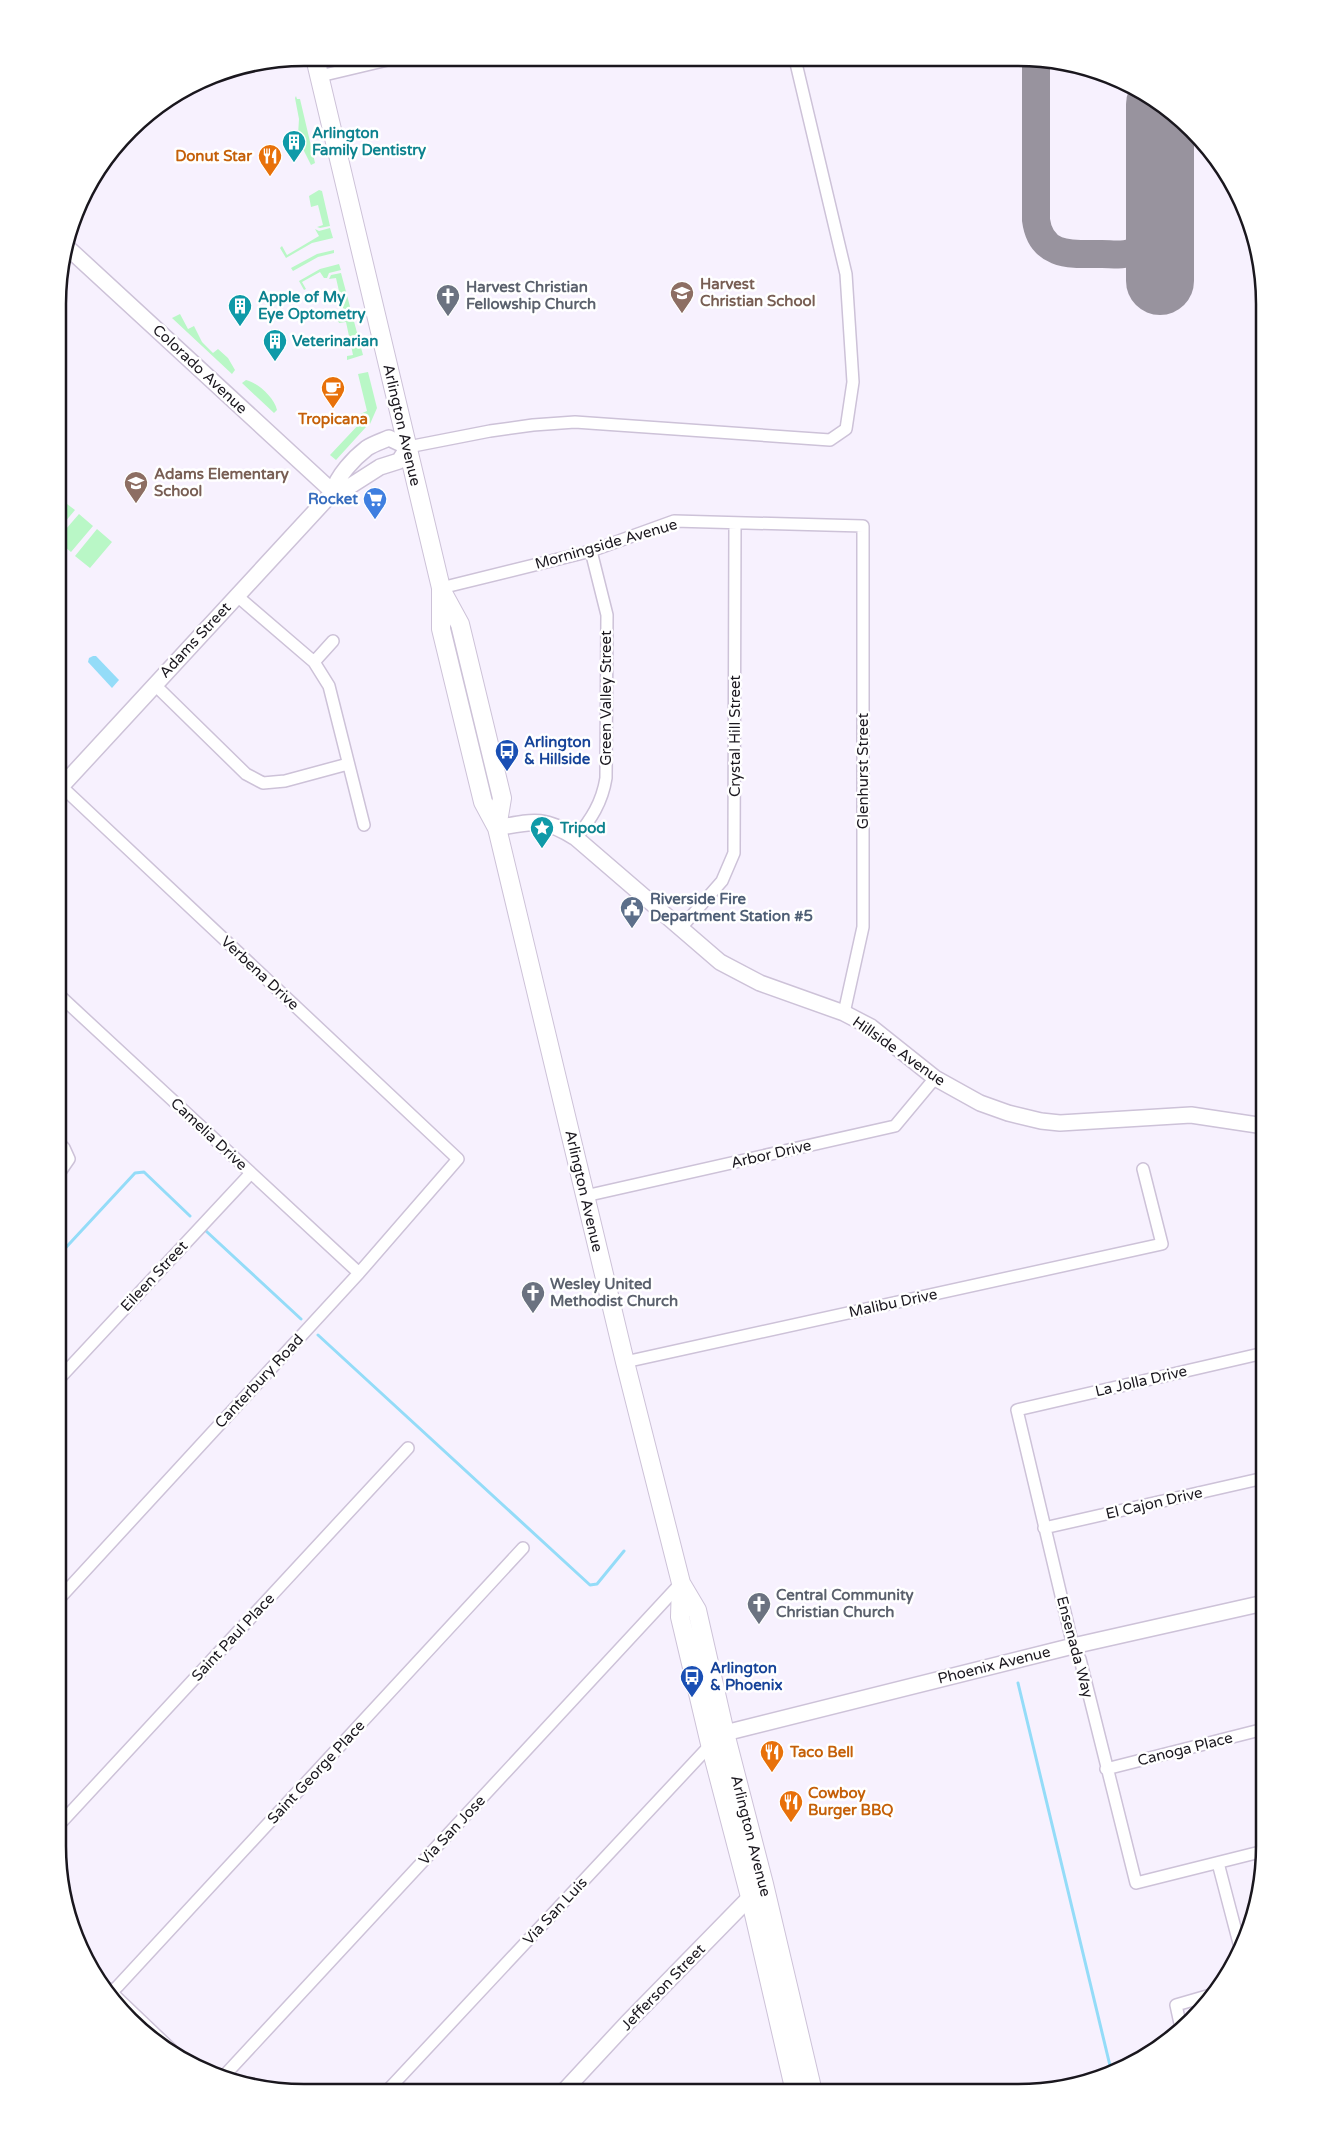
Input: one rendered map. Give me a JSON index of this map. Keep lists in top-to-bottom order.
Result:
{
  "streets": {
    "main road": ["Arlington Avenue"],
    "street": [
      "Colorado Avenue",
      "Morningside Avenue",
      "Adams Street",
      "Green Valley Street",
      "Crystal Hill Street",
      "Glenhurst Street",
      "Verbena Drive",
      "Hillside Avenue",
      "Camelia Drive",
      "Arbor Drive",
      "Eileen Street",
      "Malibu Drive",
      "Canterbury Road",
      "La Jolla Drive",
      "El Cajon Drive",
      "Saint Paul Place",
      "Ensenada Way",
      "Phoenix Avenue",
      "Canoga Place",
      "Saint George Place",
      "Via San Jose",
      "Via San Luis",
      "Jefferson Street"
    ]
  },
  "crossings": [
    ["Colorado Avenue", "Adams Street"],
    ["Arlington Avenue", "Morningside Avenue"],
    ["Arlington Avenue", "Adams Street"],
    ["Arlington Avenue", "Hillside Avenue"],
    ["Arlington Avenue", "Arbor Drive"],
    ["Arlington Avenue", "Malibu Drive"],
    ["Arlington Avenue", "Phoenix Avenue"],
    ["Arlington Avenue", "Via San Jose"],
    ["Arlington Avenue", "Via San Luis"],
    ["Arlington Avenue", "Jefferson Street"],
    ["Morningside Avenue", "Green Valley Street"],
    ["Morningside Avenue", "Crystal Hill Street"],
    ["Morningside Avenue", "Glenhurst Street"],
    ["Green Valley Street", "Hillside Avenue"],
    ["Crystal Hill Street", "Hillside Avenue"],
    ["Glenhurst Street", "Hillside Avenue"],
    ["Verbena Drive", "Canterbury Road"],
    ["Hillside Avenue", "Arbor Drive"],
    ["Camelia Drive", "Eileen Street"],
    ["Camelia Drive", "Canterbury Road"],
    ["La Jolla Drive", "Ensenada Way"],
    ["El Cajon Drive", "Ensenada Way"],
    ["Ensenada Way", "Phoenix Avenue"],
    ["Ensenada Way", "Canoga Place"],
    ["Phoenix Avenue", "Via San Luis"]
  ],
  "places": {
    "building": ["Arlington Family Dentistry", "Apple of My Eye Optometry", "Veterinarian"],
    "restaurant": ["Donut Star", "Taco Bell", "Cowboy Burger BBQ"],
    "school or university": ["Harvest Christian School", "Adams Elementary School"],
    "church": ["Harvest Christian Fellowship Church", "Wesley United Methodist Church", "Central Community Christian Church"],
    "cafe": ["Tropicana"],
    "supermarket": ["Rocket"],
    "bus stop": ["Arlington & Hillside", "Arlington & Phoenix"],
    "place": ["Tripod"],
    "public building": ["Riverside Fire Department Station #5"]
  }
}
